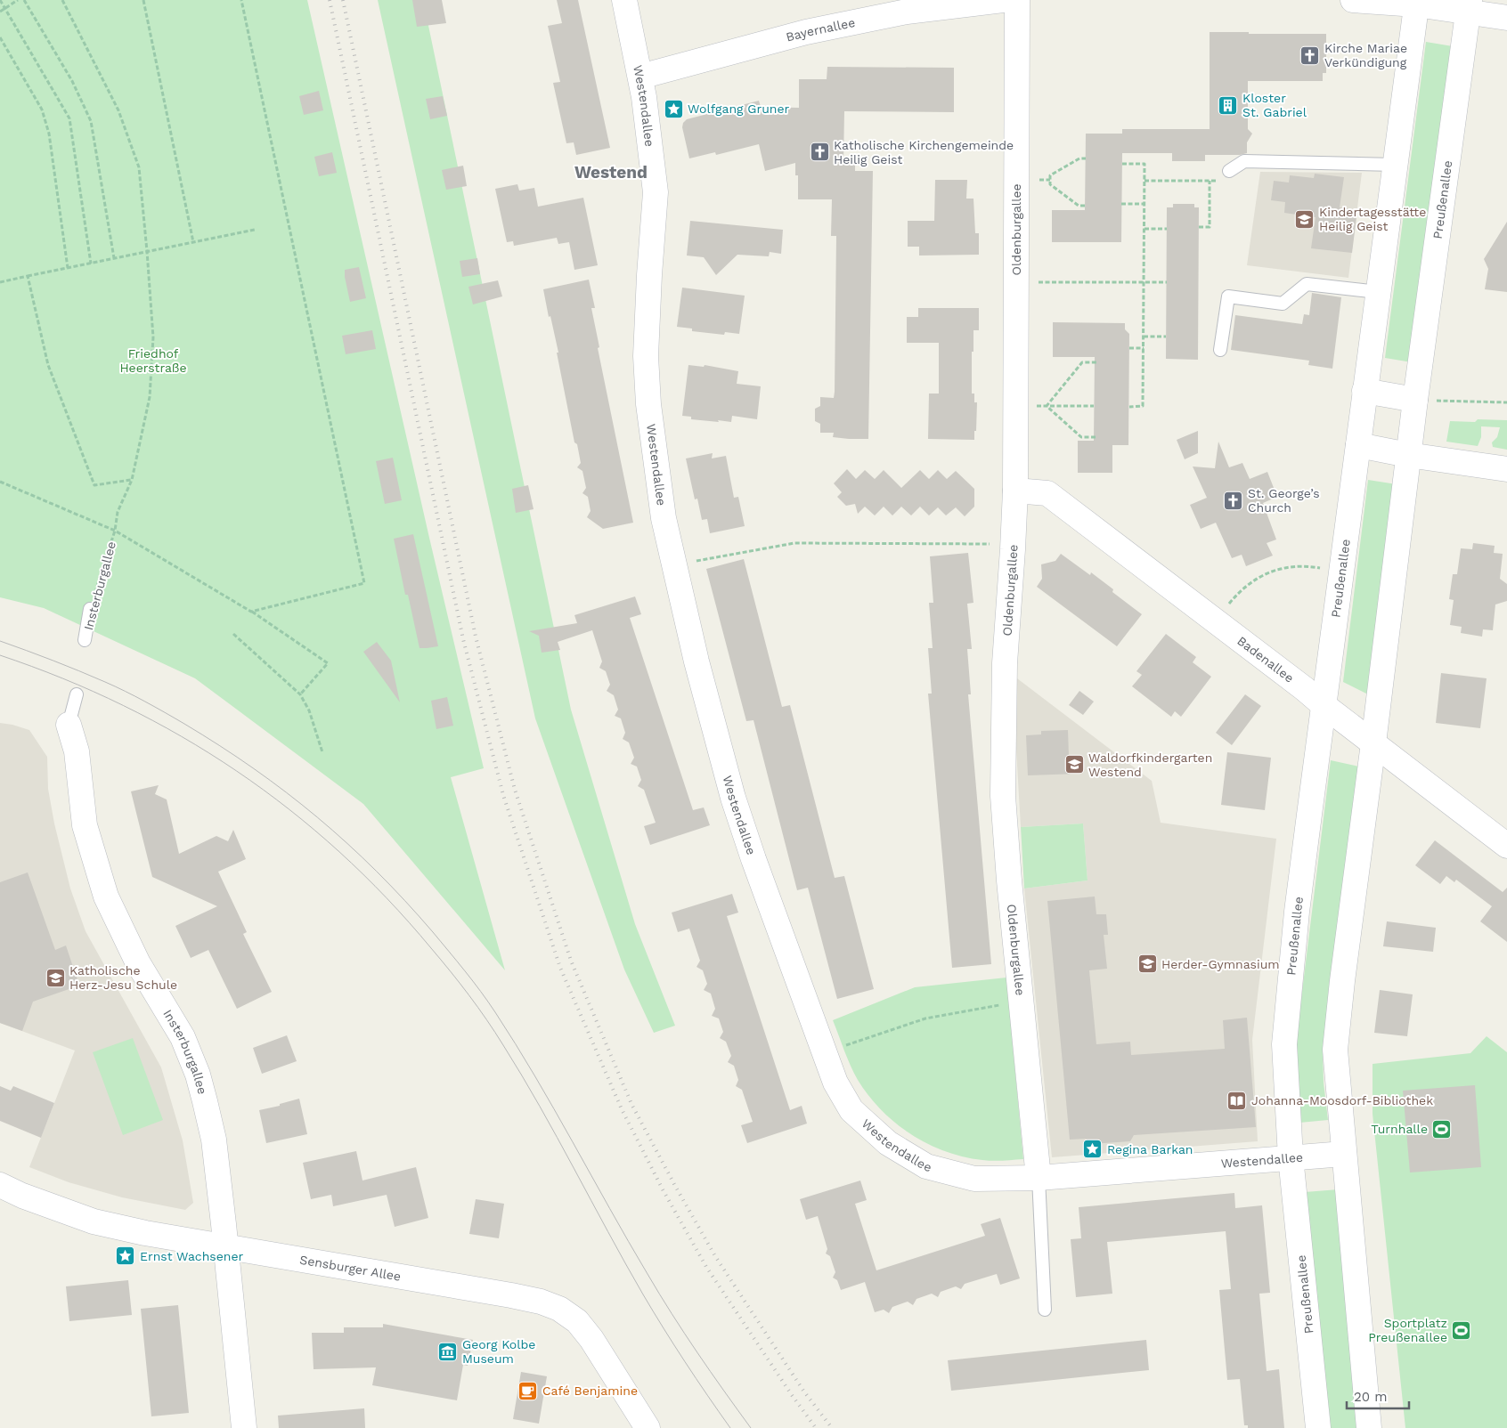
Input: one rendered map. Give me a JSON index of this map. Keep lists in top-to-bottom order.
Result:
{
  "streets": {
    "street": [
      "Bayernallee",
      "Westendallee",
      "Preußenallee",
      "Oldenburgallee",
      "Insterburgallee",
      "Badenallee",
      "Sensburger Allee"
    ]
  },
  "crossings": [
    ["Bayernallee", "Westendallee"],
    ["Westendallee", "Preußenallee"],
    ["Westendallee", "Oldenburgallee"],
    ["Preußenallee", "Badenallee"],
    ["Oldenburgallee", "Badenallee"],
    ["Insterburgallee", "Sensburger Allee"]
  ],
  "districts": ["Westend"],
  "parks": ["Friedhof Heerstraße"],
  "places": {
    "church": ["Kirche Mariae Verkündigung", "Katholische Kirchengemeinde Heilig Geist", "St. George’s Church"],
    "building": ["Kloster St. Gabriel"],
    "place": ["Wolfgang Gruner", "Regina Barkan", "Ernst Wachsener"],
    "school or university": [
      "Kindertagesstätte Heilig Geist",
      "Waldorfkindergarten Westend",
      "Herder-Gymnasium",
      "Katholische Herz-Jesu Schule"
    ],
    "library": ["Johanna-Moosdorf-Bibliothek"],
    "sports": ["Turnhalle", "Sportplatz Preußenallee"],
    "museum": ["Georg Kolbe Museum"],
    "cafe": ["Café Benjamine"]
  },
  "scale_bar": "20 m"
}
